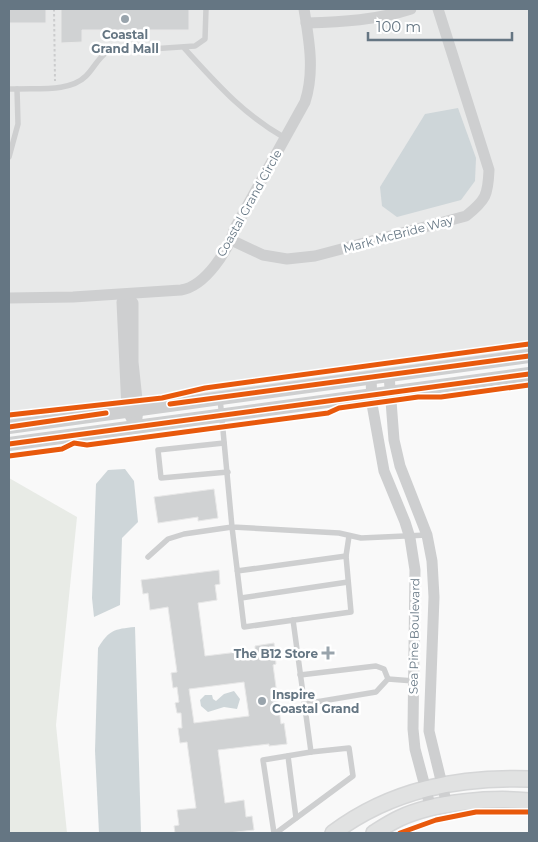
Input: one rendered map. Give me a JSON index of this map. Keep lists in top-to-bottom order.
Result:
{
  "streets": {
    "street": ["Coastal Grand Circle", "Mark McBride Way", "Sea Pine Boulevard"]
  },
  "crossings": [
    ["Coastal Grand Circle", "Mark McBride Way"]
  ],
  "places": {
    "other": ["Coastal Grand Mall", "Inspire Coastal Grand"],
    "health": ["The B12 Store"]
  },
  "scale_bar": "100 m"
}
